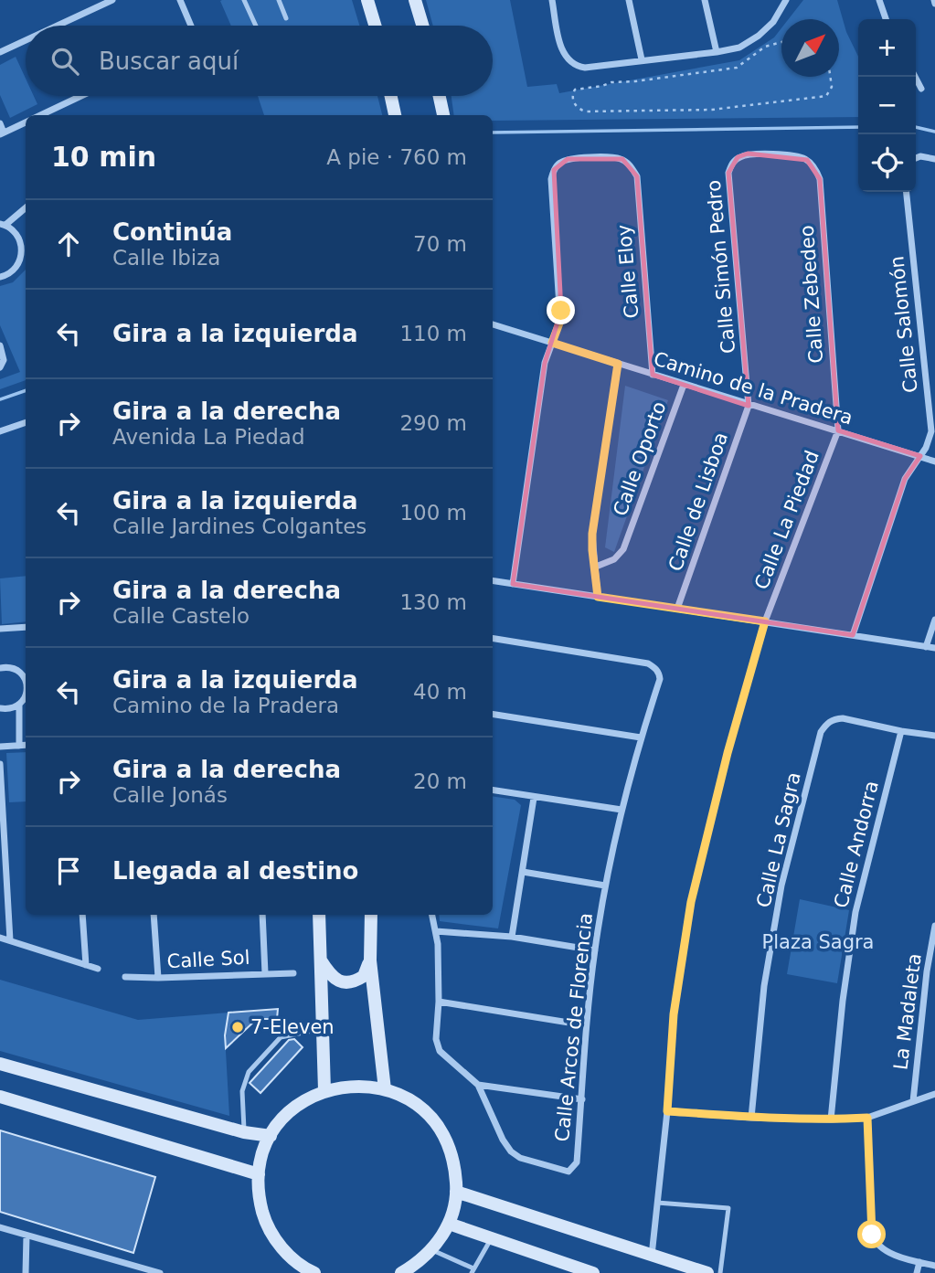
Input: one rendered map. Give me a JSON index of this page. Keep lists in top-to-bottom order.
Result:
{
  "streets": {
    "street": [
      "Calle Simón Pedro",
      "Calle Eloy",
      "Calle Zebedeo",
      "Calle Salomón",
      "Camino de la Pradera",
      "Calle Oporto",
      "Calle de Lisboa",
      "Calle La Piedad",
      "Calle La Sagra",
      "Calle Andorra",
      "Calle Sol",
      "La Madaleta",
      "Calle Arcos de Florencia"
    ]
  },
  "crossings": [
    ["Calle Simón Pedro", "Calle Zebedeo"],
    ["Calle Simón Pedro", "Camino de la Pradera"],
    ["Calle Simón Pedro", "Calle de Lisboa"],
    ["Calle Eloy", "Camino de la Pradera"],
    ["Calle Zebedeo", "Camino de la Pradera"],
    ["Calle Zebedeo", "Calle La Piedad"],
    ["Calle Salomón", "Camino de la Pradera"],
    ["Camino de la Pradera", "Calle Oporto"],
    ["Camino de la Pradera", "Calle de Lisboa"],
    ["Camino de la Pradera", "Calle La Piedad"],
    ["Calle La Sagra", "Calle Andorra"]
  ],
  "parks": ["Plaza Sagra"],
  "places": ["7-Eleven"],
  "north": "top right",
  "page": {
    "map_buttons": ["+", "−"],
    "search": "Buscar aquí",
    "heading": ["10 min", "A pie · 760 m"],
    "list": [
      ["Continúa", "Calle Ibiza", "70 m"],
      ["Gira a la izquierda", "110 m"],
      ["Gira a la derecha", "Avenida La Piedad", "290 m"],
      ["Gira a la izquierda", "Calle Jardines Colgantes", "100 m"],
      ["Gira a la derecha", "Calle Castelo", "130 m"],
      ["Gira a la izquierda", "Camino de la Pradera", "40 m"],
      ["Gira a la derecha", "Calle Jonás", "20 m"],
      "Llegada al destino"
    ]
  }
}
